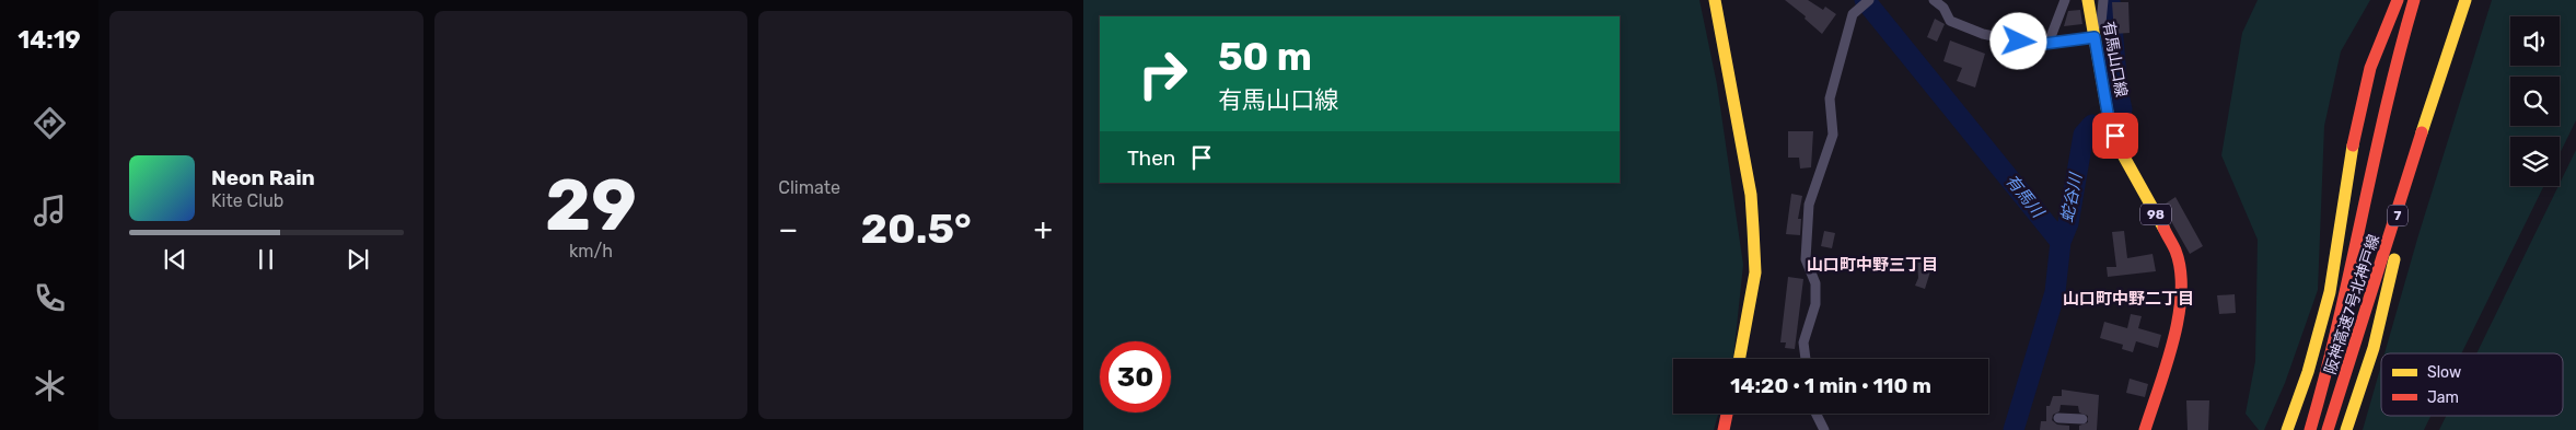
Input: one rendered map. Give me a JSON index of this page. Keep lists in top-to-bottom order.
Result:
{
  "streets": {
    "main road": [
      "有馬山口線",
      "98",
      "7",
      "阪神高速7号北神戸線"
    ]
  },
  "districts": ["山口町中野三丁目", "山口町中野二丁目"],
  "water": ["有馬川", "蛇谷川"],
  "legend": ["Slow", "Jam"],
  "page": {
    "tabs": "14:19",
    "tile": [
      ["29", "km/h"],
      "Climate"
    ],
    "turn": ["50 m", "有馬山口線"],
    "then": "Then",
    "song": ["Neon Rain", "Kite Club"],
    "heat": ["−", "20.5°", "+"],
    "limit": "30",
    "trip": "14:20 · 1 min · 110 m"
  }
}
